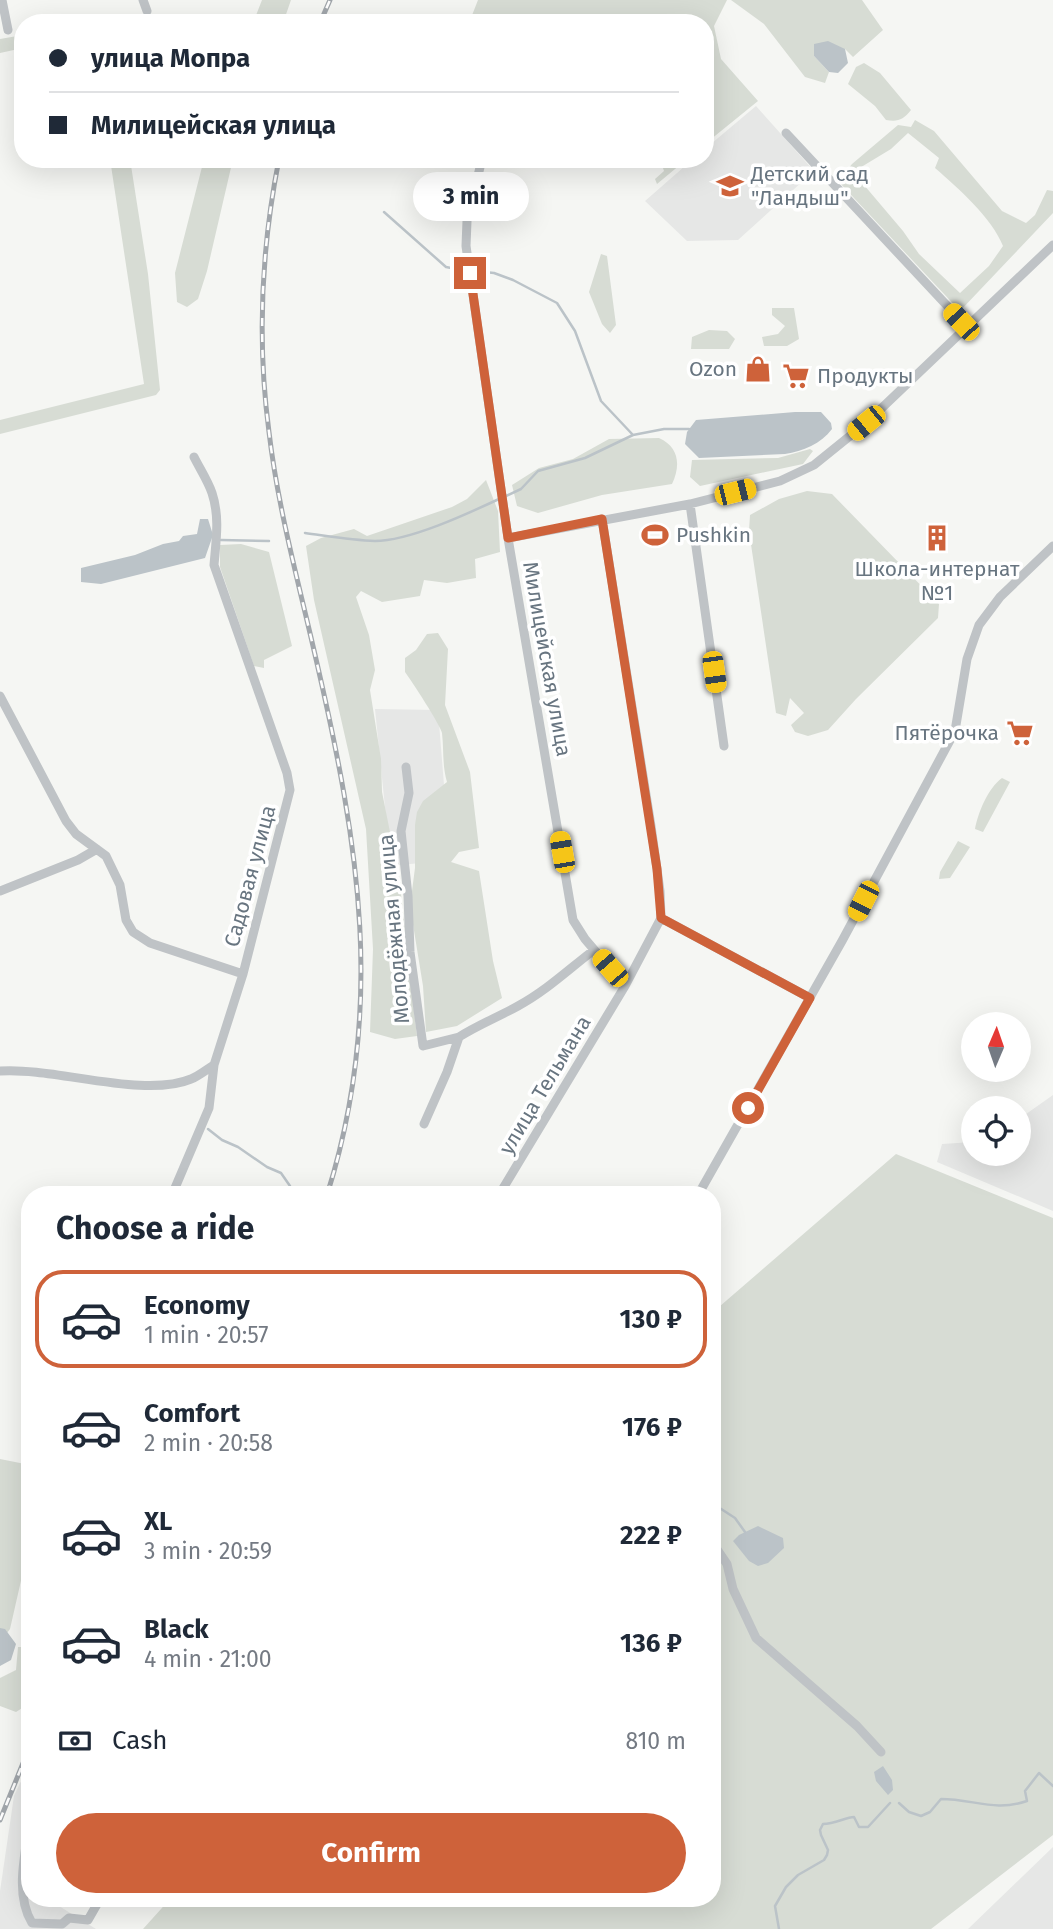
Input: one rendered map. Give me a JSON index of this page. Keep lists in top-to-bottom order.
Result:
{
  "streets": {
    "street": [
      "Милицейская улица",
      "Садовая улица",
      "Молодёжная улица",
      "улица Тельмана"
    ]
  },
  "crossings": [
    ["Милицейская улица", "улица Тельмана"]
  ],
  "places": {
    "school or university": ["Детский сад \"Ландыш\""],
    "shop": ["Ozon"],
    "supermarket": ["Продукты", "Пятёрочка"],
    "sports": ["Pushkin"],
    "building": ["Школа-интернат №1"]
  },
  "north": "top",
  "page": {
    "banner": ["улица Мопра", "Милицейская улица"],
    "bubble": "3 min",
    "heading": "Choose a ride",
    "list": [
      {
        "name": "Economy",
        "note": "1 min · 20:57",
        "value": "130 ₽"
      },
      {
        "name": "Comfort",
        "note": "2 min · 20:58",
        "value": "176 ₽"
      },
      {
        "name": "XL",
        "note": "3 min · 20:59",
        "value": "222 ₽"
      },
      {
        "name": "Black",
        "note": "4 min · 21:00",
        "value": "136 ₽"
      }
    ],
    "pay": ["Cash", "810 m"],
    "buttons": "Confirm"
  }
}
